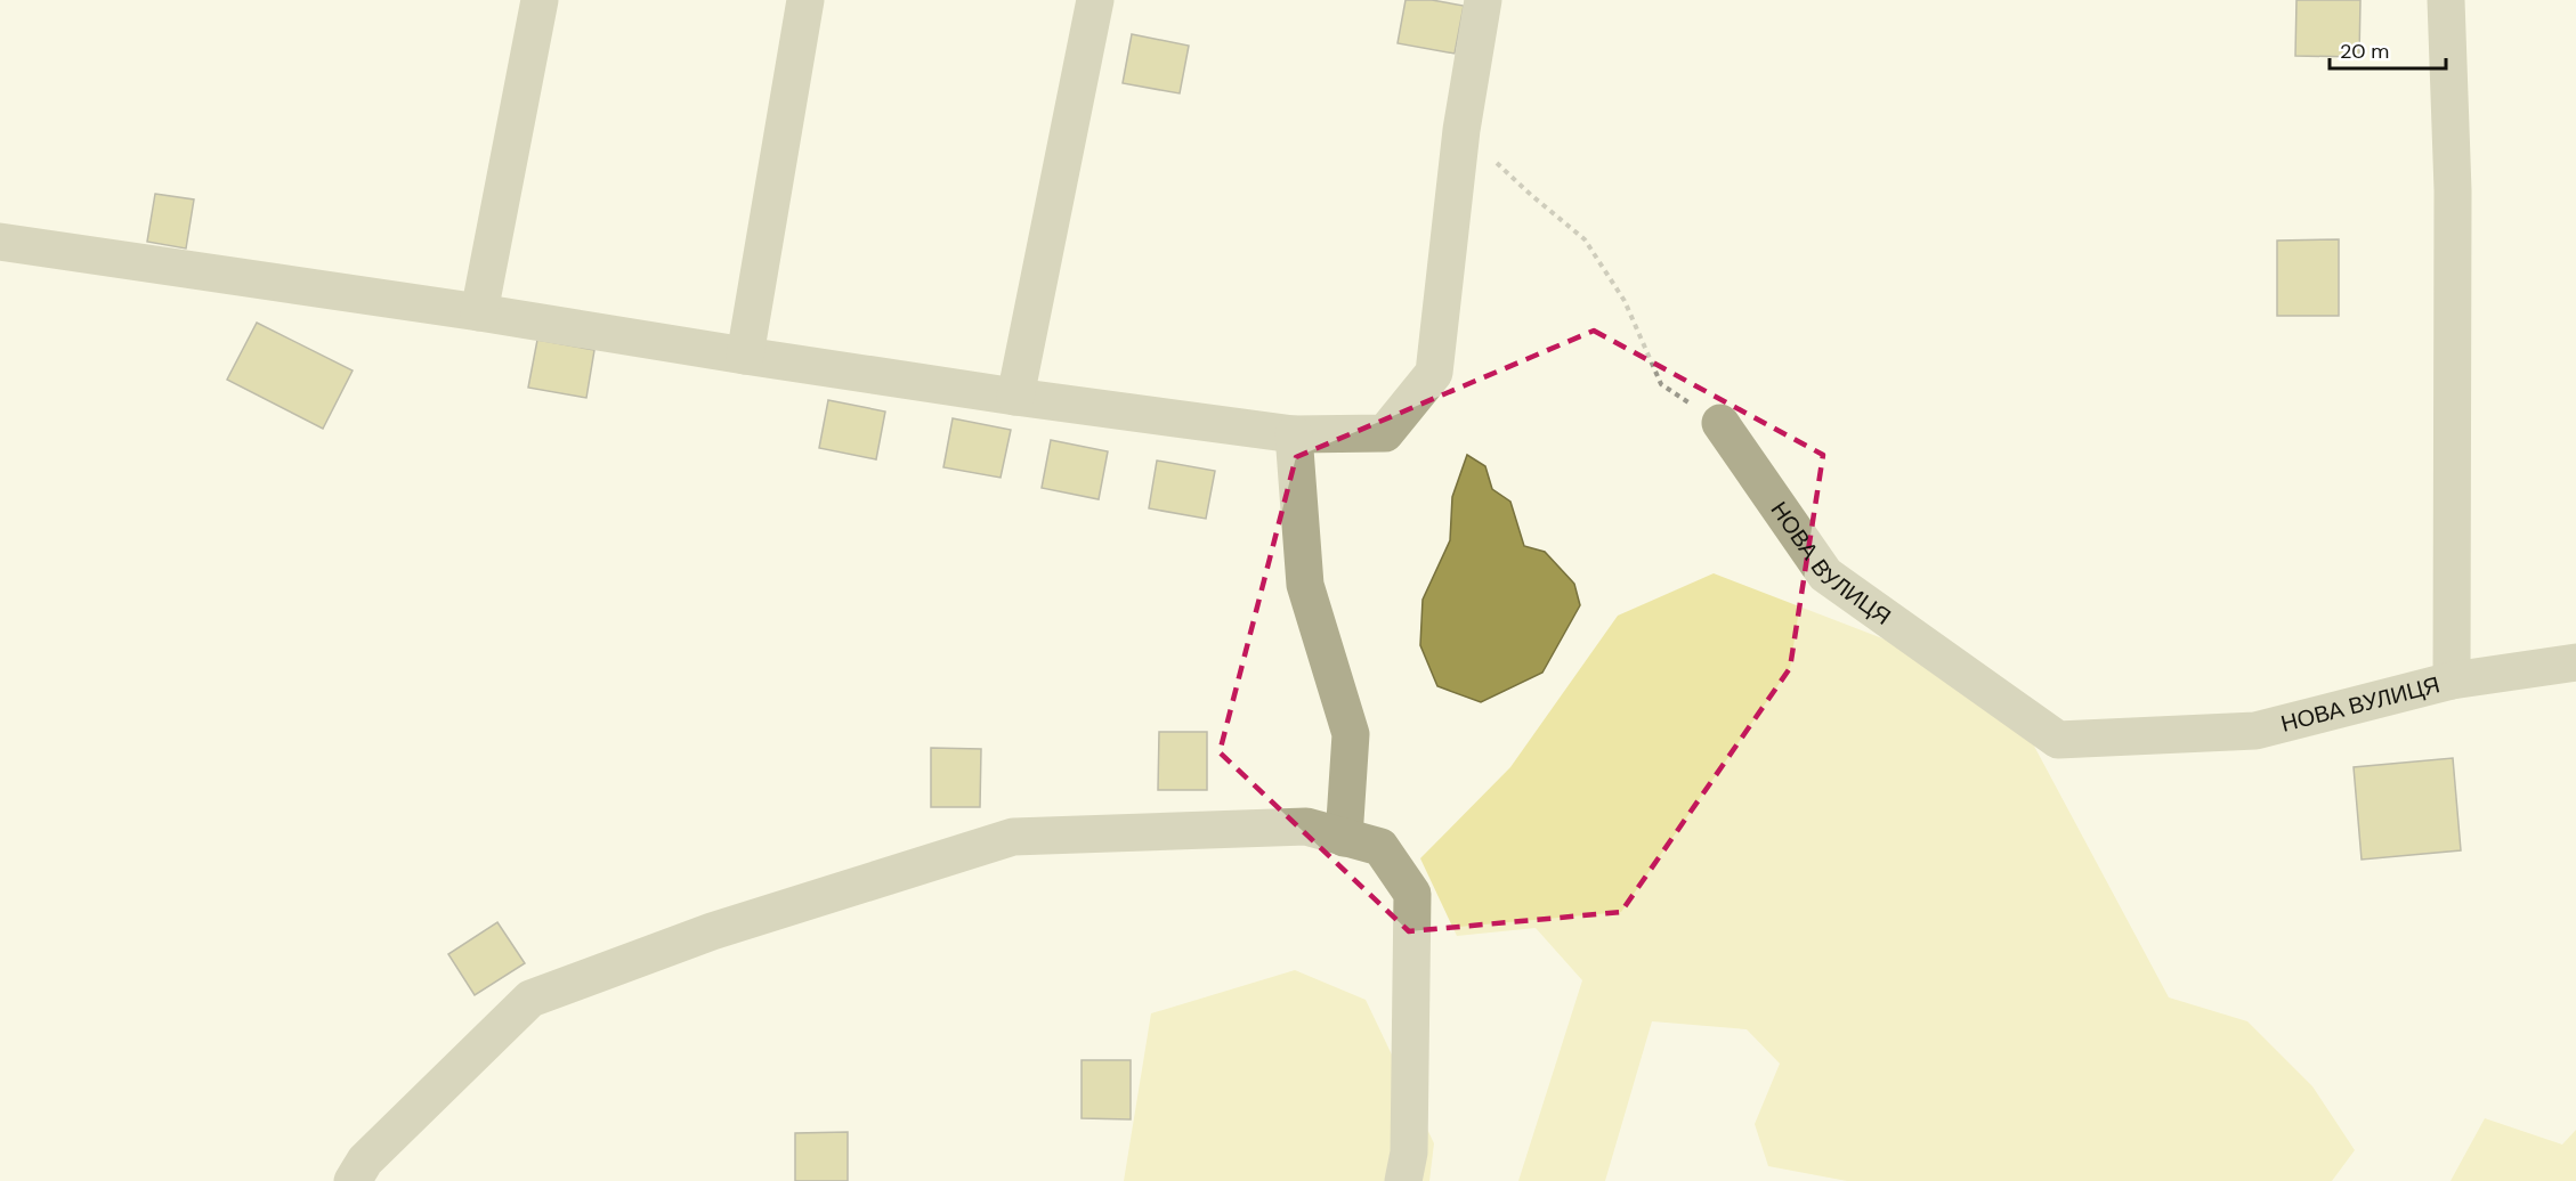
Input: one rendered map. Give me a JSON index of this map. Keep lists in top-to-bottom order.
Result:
{
  "streets": {
    "street": ["НОВА ВУЛИЦЯ"]
  },
  "scale_bar": "20 m"
}
